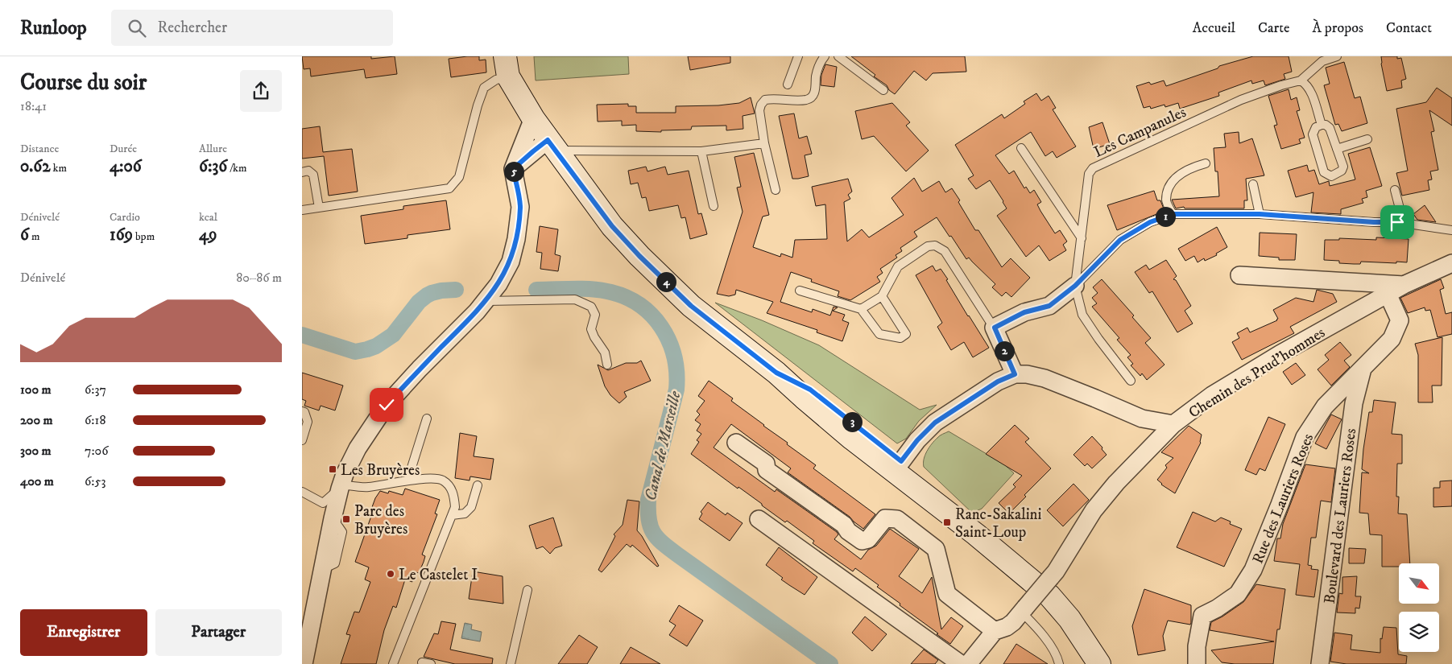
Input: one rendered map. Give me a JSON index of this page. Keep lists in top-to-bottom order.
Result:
{
  "streets": {
    "street": ["Chemin des Prud'hommes", "Rue des Lauriers Roses", "Boulevard des Lauriers Roses"],
    "lane": ["Les Campanules"]
  },
  "crossings": [
    ["Chemin des Prud'hommes", "Rue des Lauriers Roses"],
    ["Rue des Lauriers Roses", "Boulevard des Lauriers Roses"]
  ],
  "water": ["Canal de Marseille"],
  "places": {
    "transit": ["Les Bruyères", "Parc des Bruyères", "Ranc-Sakalini Saint-Loup"],
    "other": ["Le Castelet I"]
  },
  "north": "bottom right",
  "page": {
    "header": "Runloop",
    "search": "Rechercher",
    "nav": [
      "Accueil",
      "Carte",
      "À propos",
      "Contact"
    ],
    "heading": ["Course du soir", "18:41"],
    "stats": [
      ["Distance", "0.62 km"],
      ["Durée", "4:06"],
      ["Allure", "6:36 /km"],
      ["Dénivelé", "6 m"],
      ["Cardio", "169 bpm"],
      ["kcal", "49"]
    ],
    "pins": [
      "5",
      "1",
      "4",
      "2",
      "3"
    ],
    "chart": ["Dénivelé", "80–86 m"],
    "list": [
      {
        "name": "100 m",
        "note": "6:37"
      },
      {
        "name": "200 m",
        "note": "6:18"
      },
      {
        "name": "300 m",
        "note": "7:06"
      },
      {
        "name": "400 m",
        "note": "6:53"
      }
    ],
    "buttons": ["Enregistrer", "Partager"]
  }
}
